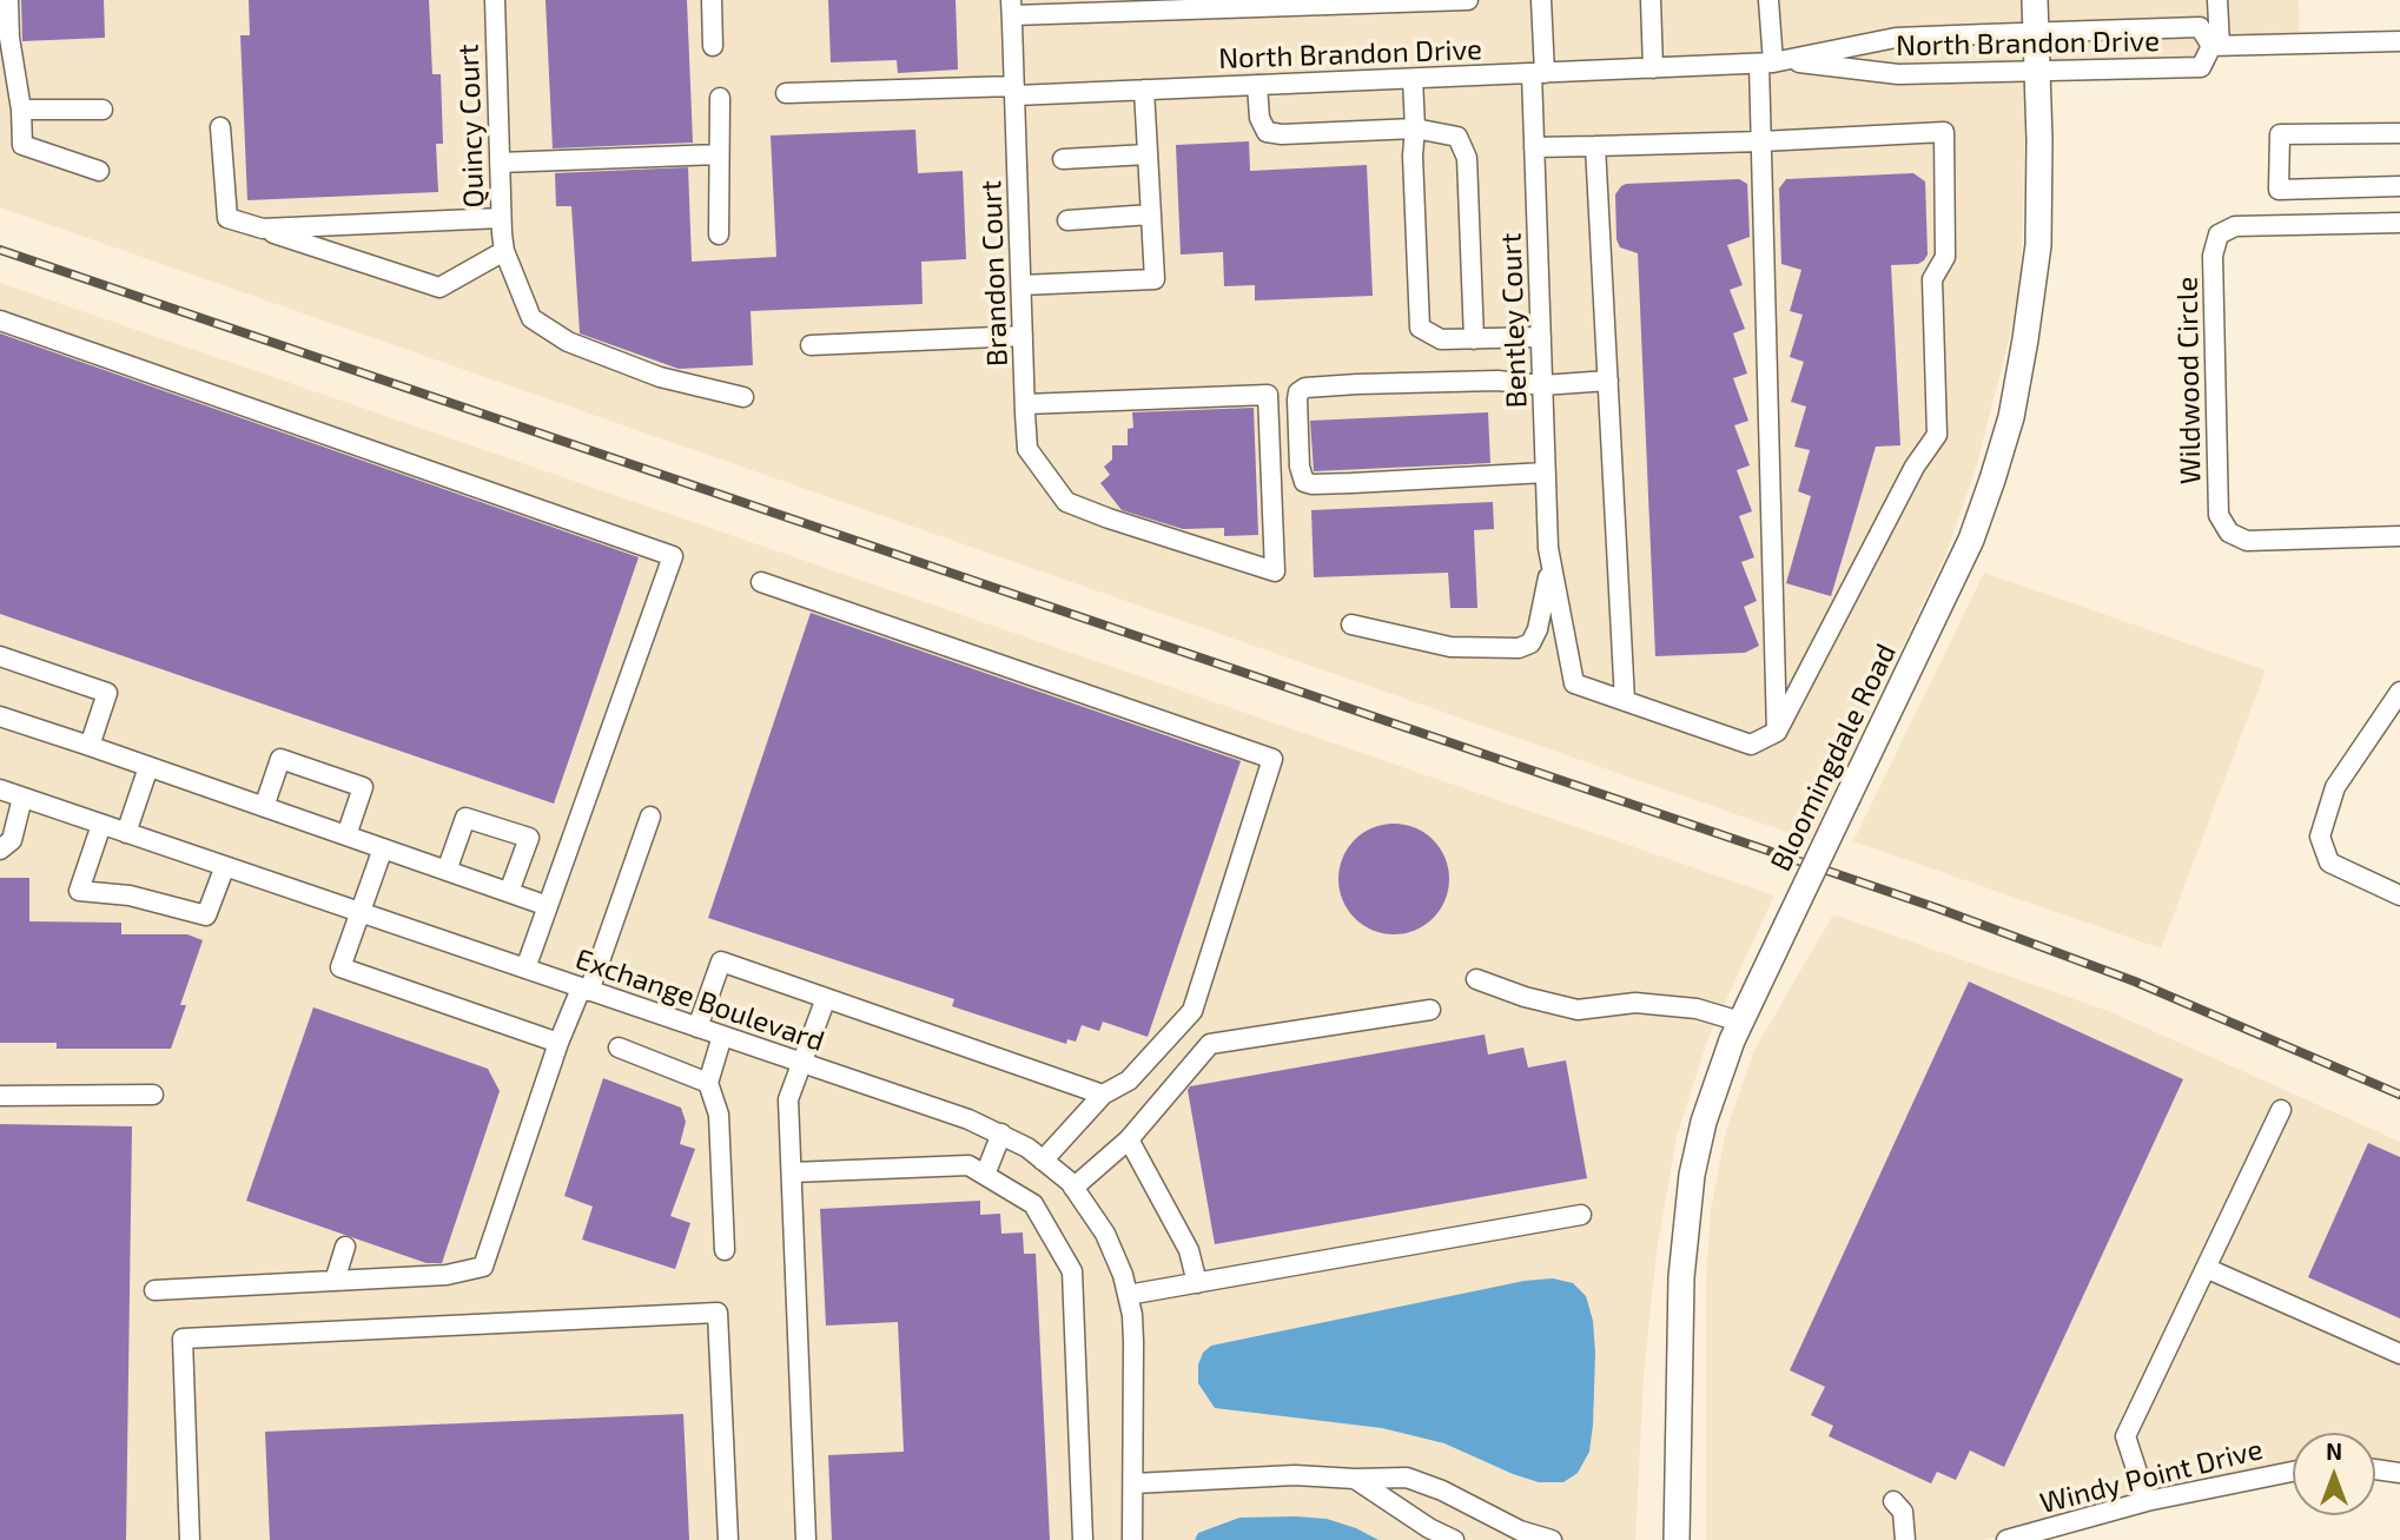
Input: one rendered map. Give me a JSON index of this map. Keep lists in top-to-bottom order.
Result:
{
  "streets": {
    "main road": ["Bloomingdale Road"],
    "street": [
      "North Brandon Drive",
      "Quincy Court",
      "Brandon Court",
      "Bentley Court",
      "Wildwood Circle",
      "Exchange Boulevard",
      "Windy Point Drive"
    ]
  },
  "crossings": [
    ["North Brandon Drive", "Brandon Court"],
    ["North Brandon Drive", "Bentley Court"],
    ["North Brandon Drive", "Bloomingdale Road"]
  ],
  "north": "top"
}
